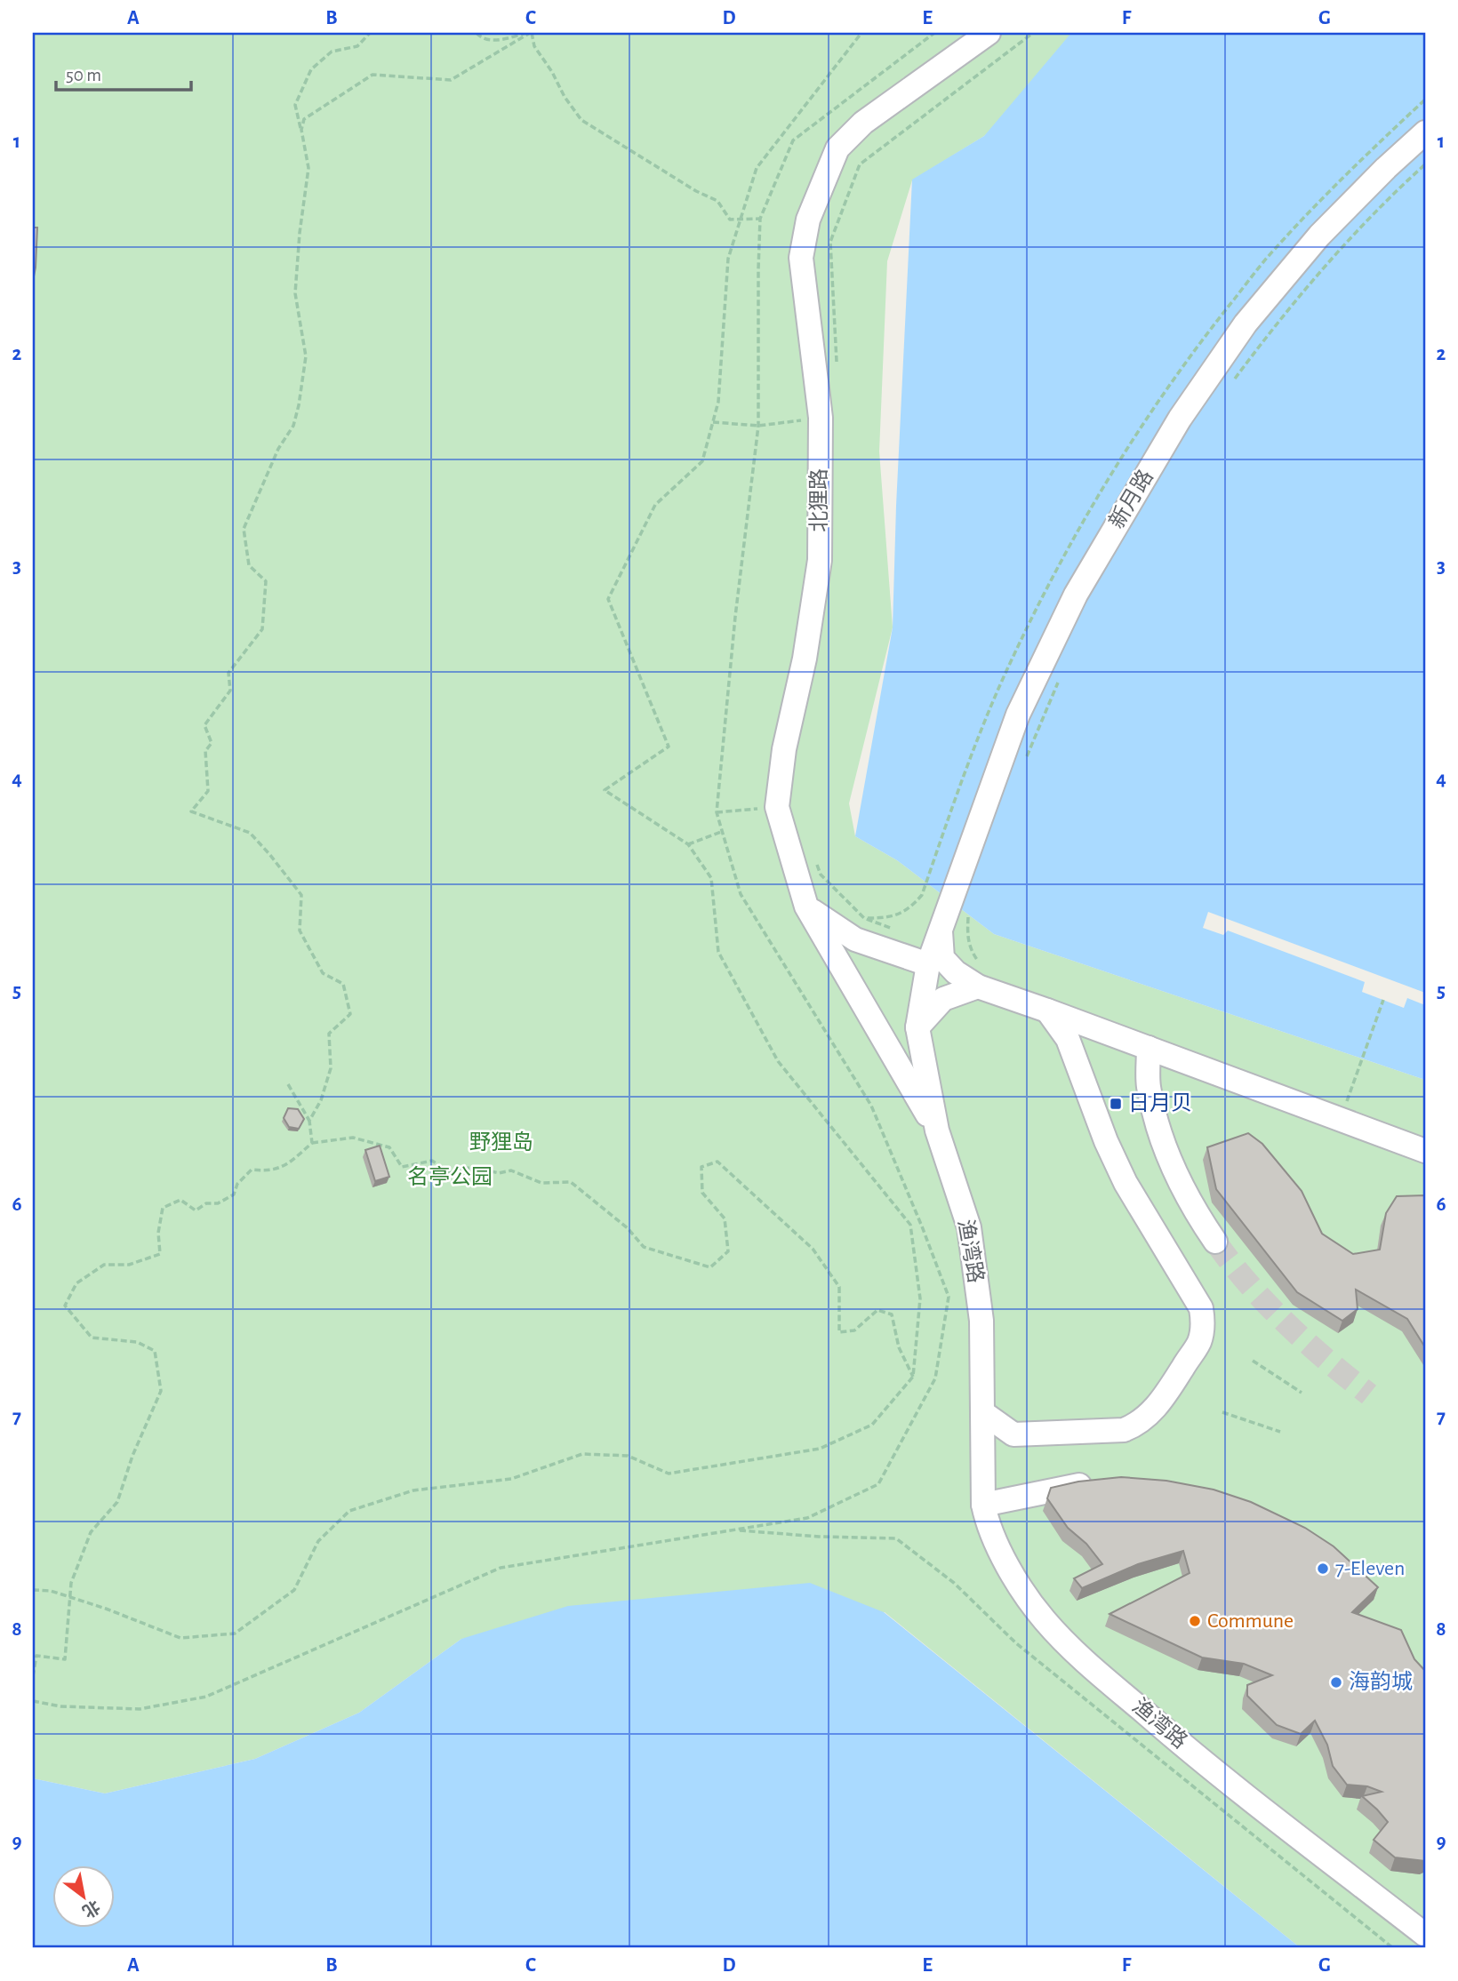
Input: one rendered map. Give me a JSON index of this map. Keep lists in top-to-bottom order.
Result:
{
  "streets": {
    "street": ["新月路", "北狸路", "渔湾路"]
  },
  "crossings": [
    ["新月路", "渔湾路"],
    ["北狸路", "渔湾路"]
  ],
  "parks": ["野狸岛", "名亭公园"],
  "places": {
    "transit": ["日月贝"],
    "other": ["7-Eleven", "Commune", "海韵城"]
  },
  "scale_bar": "50 m",
  "north": "bottom right",
  "grid": {
    "columns": [
      "A",
      "B",
      "C",
      "D",
      "E",
      "F",
      "G"
    ],
    "rows": [
      "1",
      "2",
      "3",
      "4",
      "5",
      "6",
      "7",
      "8",
      "9"
    ]
  }
}
